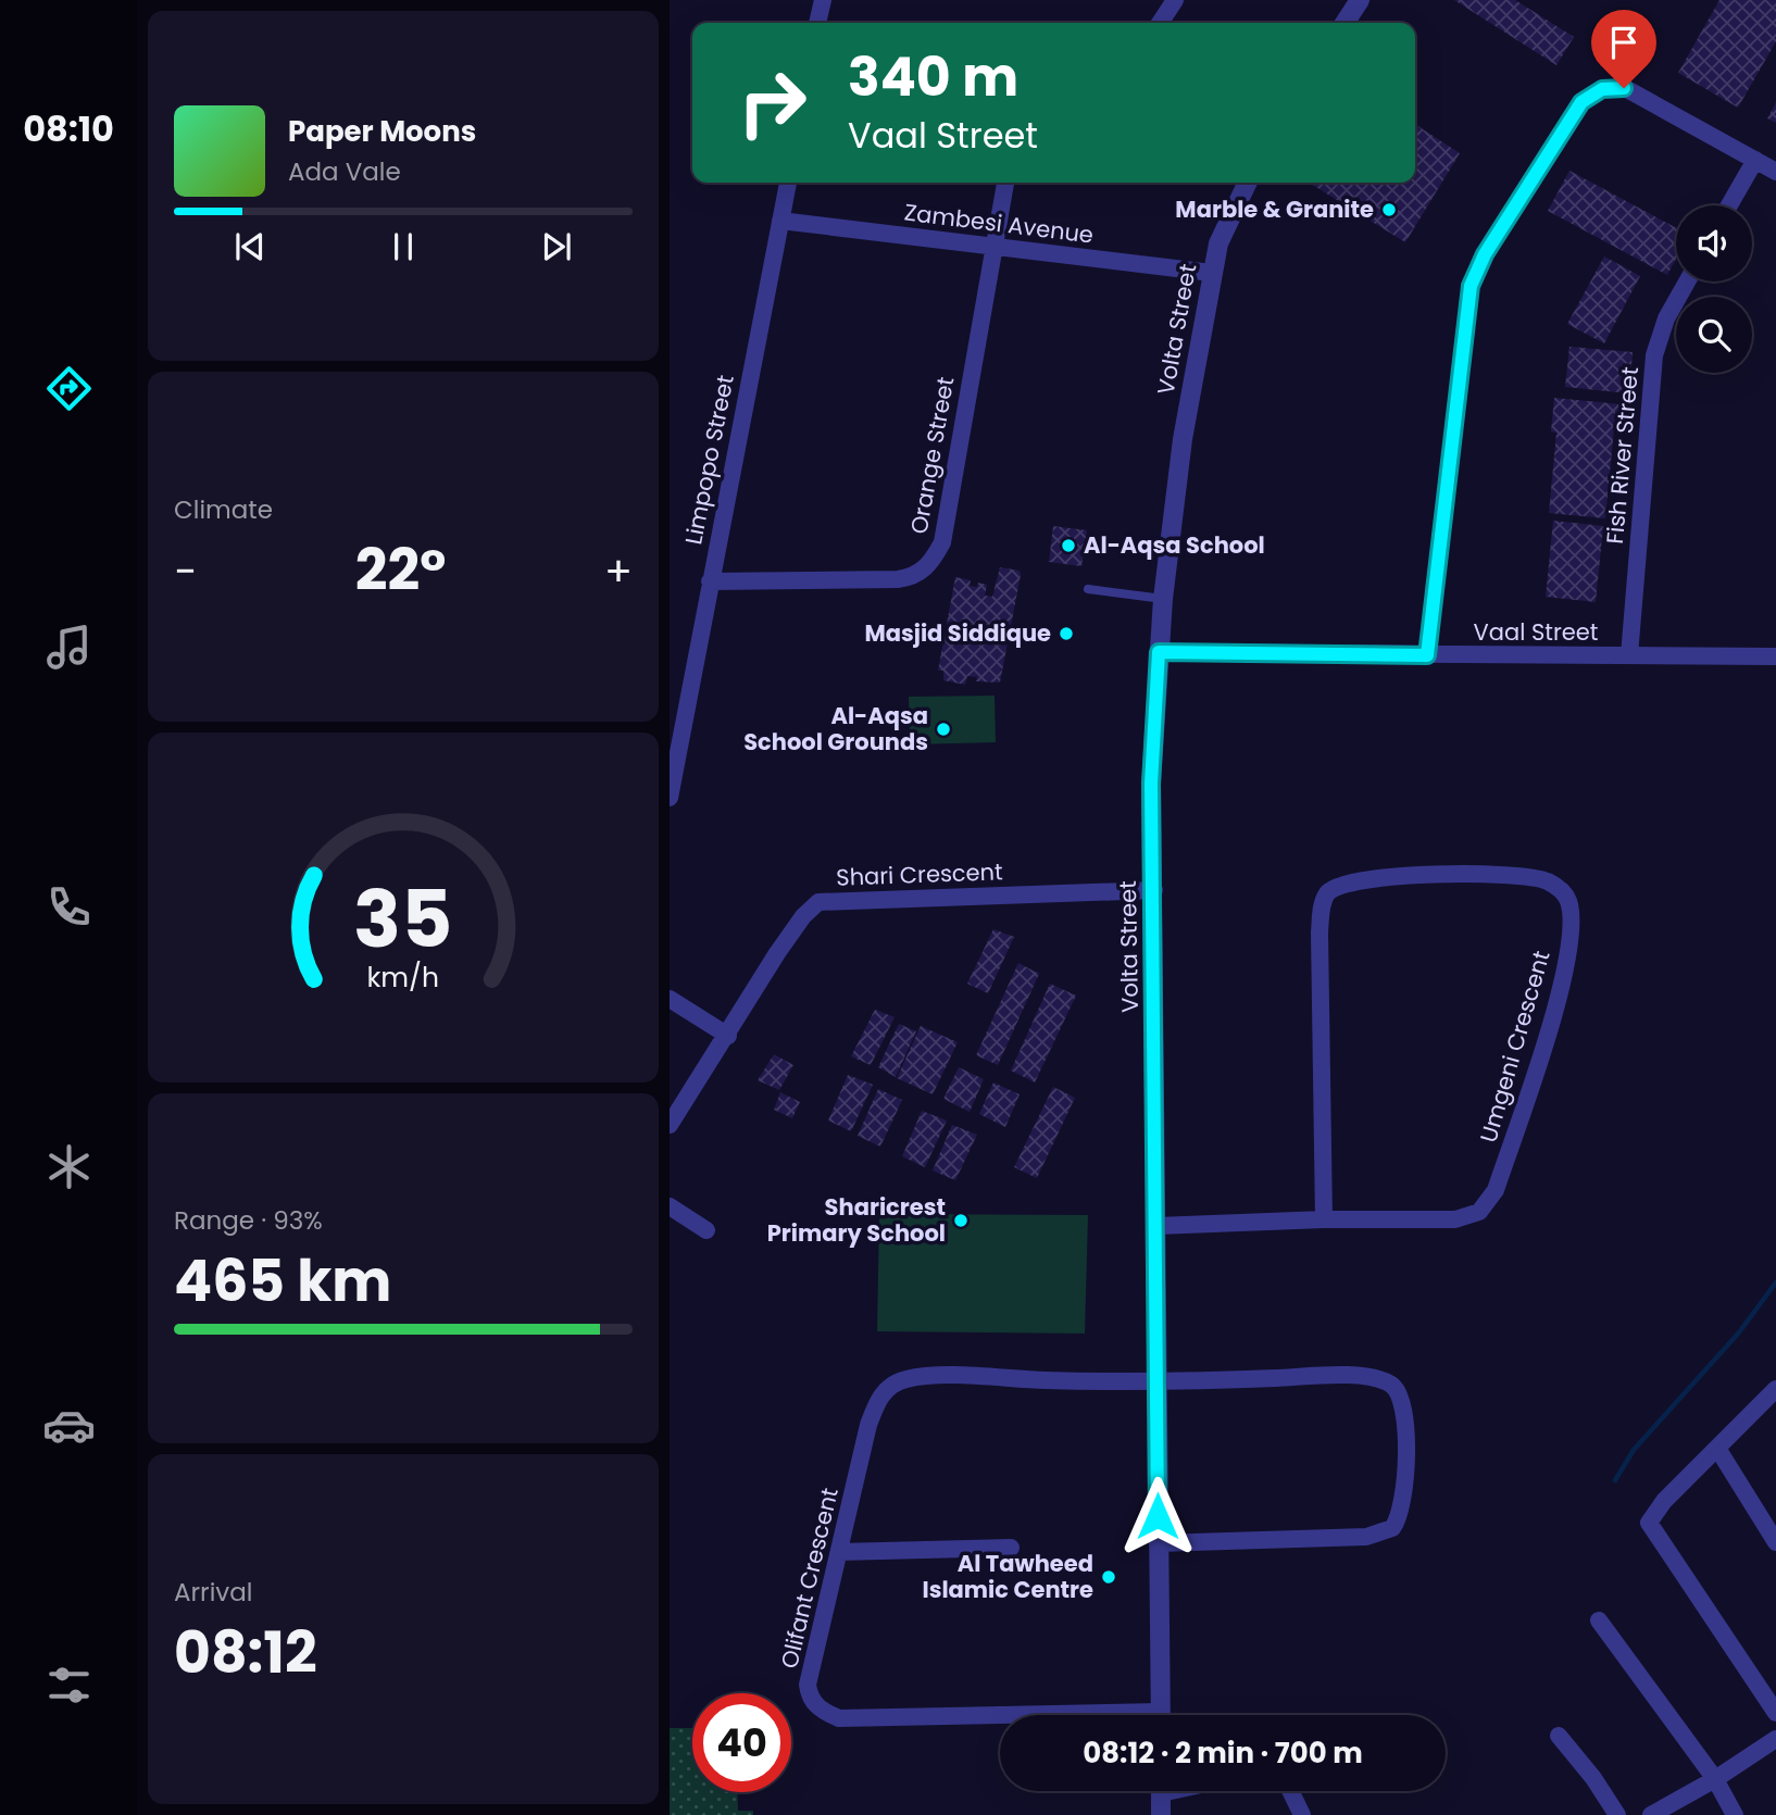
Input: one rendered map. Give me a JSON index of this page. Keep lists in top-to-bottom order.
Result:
{
  "streets": {
    "street": [
      "Zambesi Avenue",
      "Volta Street",
      "Orange Street",
      "Fish River Street",
      "Limpopo Street",
      "Vaal Street",
      "Shari Crescent",
      "Umgeni Crescent",
      "Olifant Crescent"
    ]
  },
  "crossings": [
    ["Zambesi Avenue", "Volta Street"],
    ["Zambesi Avenue", "Orange Street"],
    ["Zambesi Avenue", "Limpopo Street"],
    ["Volta Street", "Vaal Street"],
    ["Volta Street", "Shari Crescent"],
    ["Volta Street", "Umgeni Crescent"],
    ["Volta Street", "Olifant Crescent"],
    ["Orange Street", "Limpopo Street"],
    ["Fish River Street", "Vaal Street"]
  ],
  "places": [
    "Marble & Granite",
    "Al-Aqsa School",
    "Masjid Siddique",
    "Al-Aqsa School Grounds",
    "Sharicrest Primary School",
    "Al Tawheed Islamic Centre"
  ],
  "page": {
    "tabs": "08:10",
    "turn": ["340 m", "Vaal Street"],
    "song": ["Paper Moons", "Ada Vale"],
    "tile": [
      "Climate",
      ["Range · 93%", "465 km"],
      ["Arrival", "08:12"]
    ],
    "heat": ["−", "22°", "+"],
    "limit": "40",
    "trip": "08:12 · 2 min · 700 m",
    "gauge": ["35", "km/h"]
  }
}
